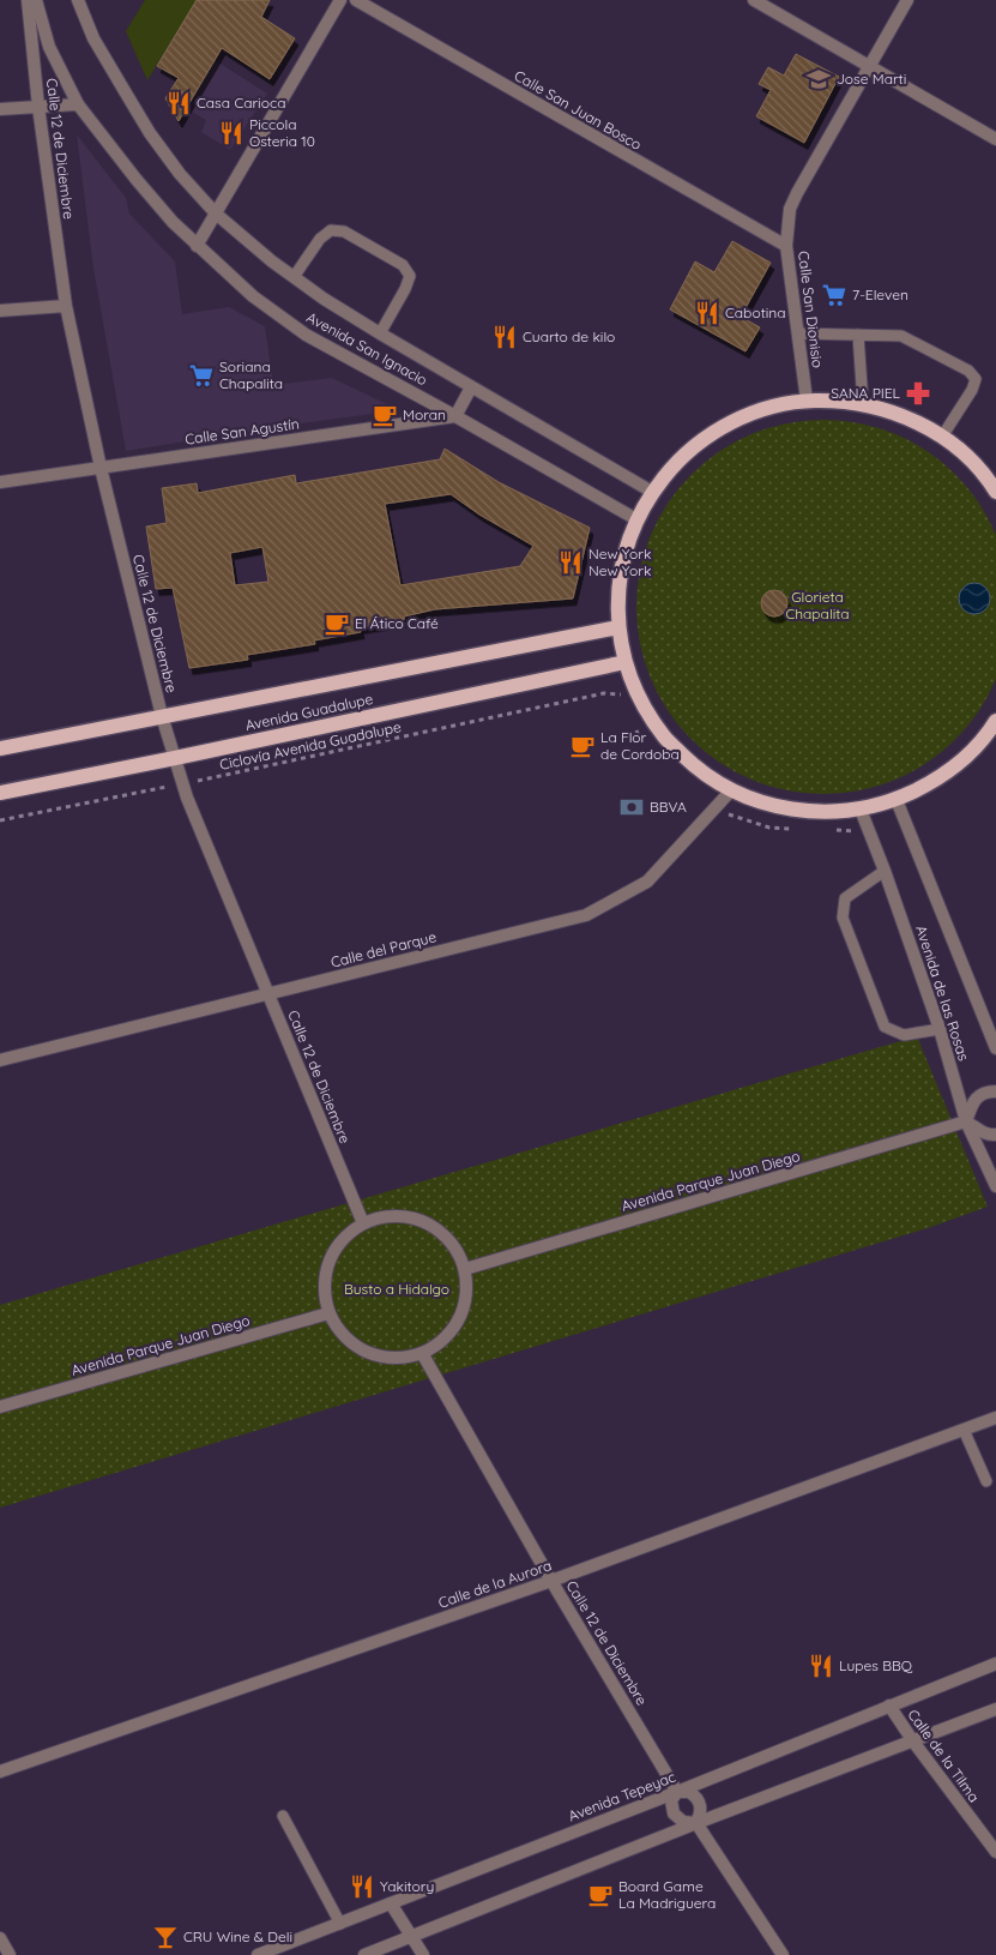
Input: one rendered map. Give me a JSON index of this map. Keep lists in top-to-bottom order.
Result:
{
  "streets": {
    "main road": ["Avenida Guadalupe"],
    "street": [
      "Calle San Juan Bosco",
      "Calle 12 de Diciembre",
      "Calle San Dionisio",
      "Avenida San Ignacio",
      "Calle San Agustín",
      "Calle del Parque",
      "Avenida de las Rosas",
      "Avenida Parque Juan Diego",
      "Calle de la Aurora",
      "Calle de la Tilma",
      "Avenida Tepeyac"
    ],
    "path": ["Ciclovía Avenida Guadalupe"]
  },
  "crossings": [
    ["Calle San Juan Bosco", "Calle San Dionisio"],
    ["Calle 12 de Diciembre", "Calle San Agustín"],
    ["Calle 12 de Diciembre", "Avenida Guadalupe"],
    ["Calle 12 de Diciembre", "Ciclovía Avenida Guadalupe"],
    ["Calle 12 de Diciembre", "Calle del Parque"],
    ["Calle 12 de Diciembre", "Avenida Parque Juan Diego"],
    ["Calle 12 de Diciembre", "Calle de la Aurora"],
    ["Calle 12 de Diciembre", "Avenida Tepeyac"],
    ["Avenida San Ignacio", "Calle San Agustín"],
    ["Avenida Guadalupe", "Ciclovía Avenida Guadalupe"],
    ["Avenida de las Rosas", "Avenida Parque Juan Diego"],
    ["Calle de la Tilma", "Avenida Tepeyac"]
  ],
  "parks": ["Glorieta Chapalita", "Busto a Hidalgo"],
  "places": {
    "school or university": ["Jose Marti"],
    "restaurant": [
      "Casa Carioca",
      "Piccola Osteria 10",
      "Cabotina",
      "Cuarto de kilo",
      "New York New York",
      "Lupes BBQ",
      "Yakitory"
    ],
    "supermarket": ["7-Eleven", "Soriana Chapalita"],
    "pharmacy": ["SANA PIEL"],
    "cafe": [
      "Moran",
      "El Ático Café",
      "La Flor de Cordoba",
      "Board Game La Madriguera"
    ],
    "bank": ["BBVA"],
    "bar": ["CRU Wine & Deli"]
  }
}
